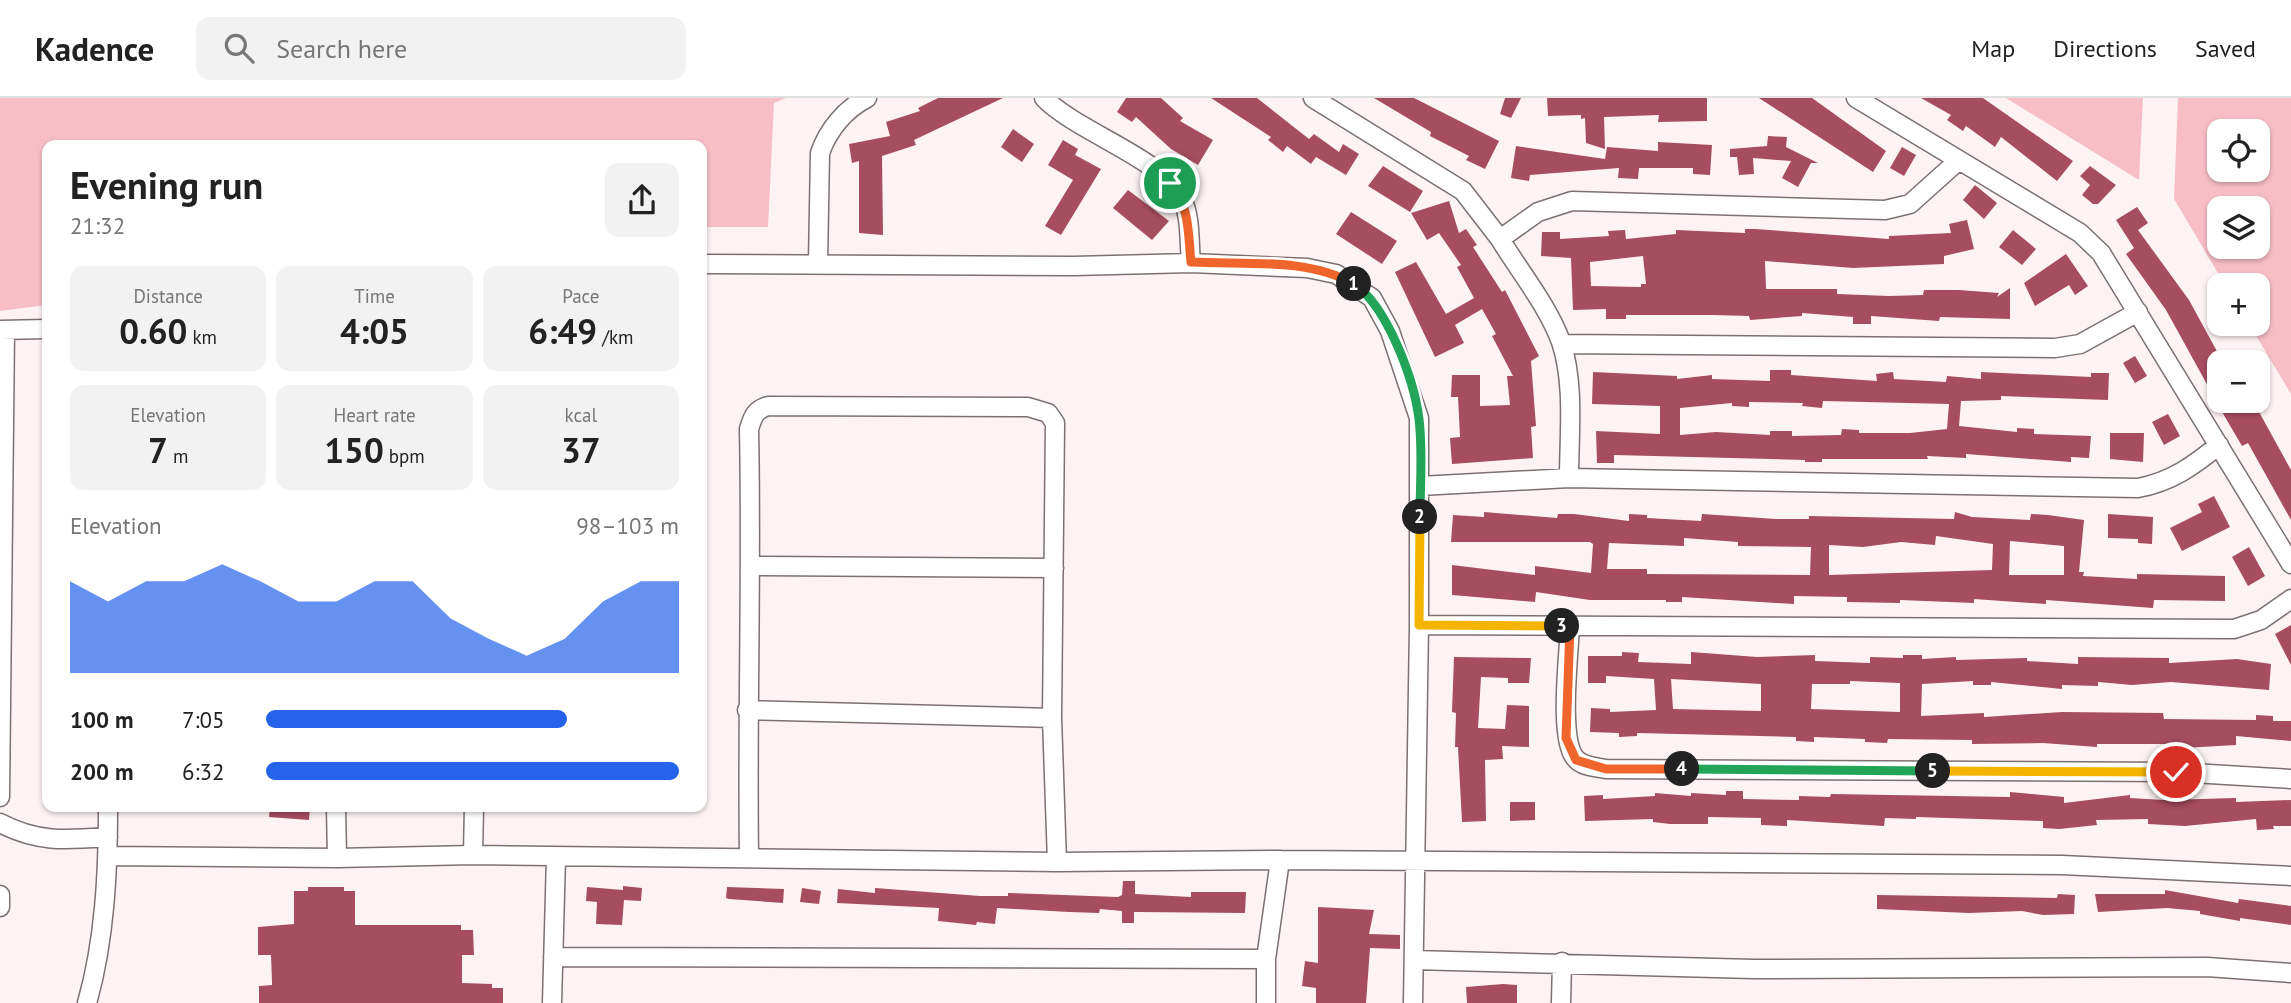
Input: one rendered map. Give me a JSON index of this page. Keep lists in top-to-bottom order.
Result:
{
  "page": {
    "header": "Kadence",
    "search": "Search here",
    "nav": ["Map", "Directions", "Saved"],
    "map_buttons": ["+", "−"],
    "heading": ["Evening run", "21:32"],
    "stats": [
      ["Distance", "0.60 km"],
      ["Time", "4:05"],
      ["Pace", "6:49 /km"],
      ["Elevation", "7 m"],
      ["Heart rate", "150 bpm"],
      ["kcal", "37"]
    ],
    "pins": [
      "1",
      "2",
      "3",
      "4",
      "5"
    ],
    "chart": ["Elevation", "98–103 m"],
    "list": [
      {
        "name": "100 m",
        "note": "7:05"
      },
      {
        "name": "200 m",
        "note": "6:32"
      }
    ]
  }
}
